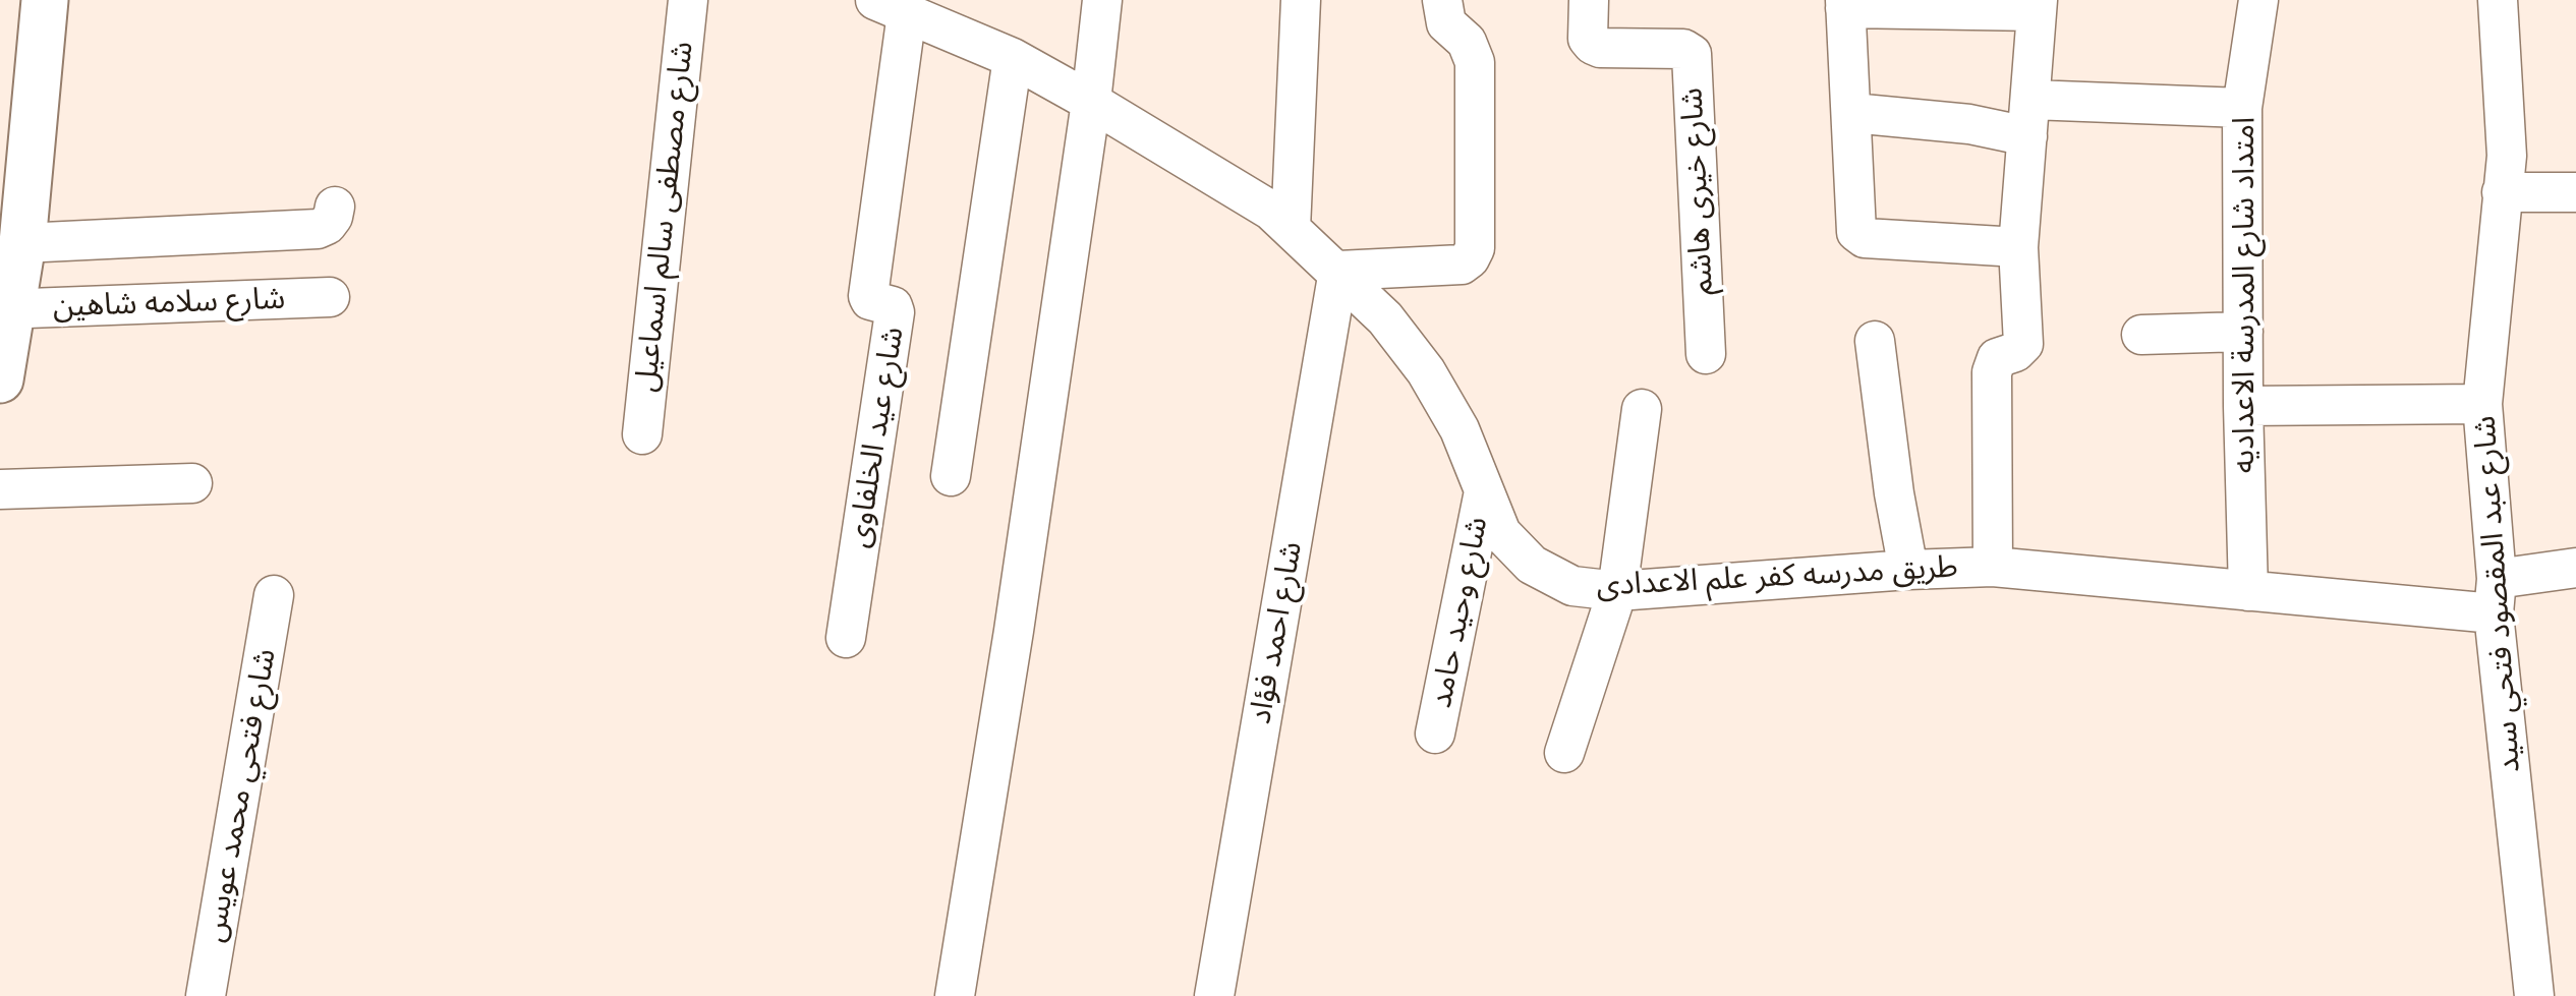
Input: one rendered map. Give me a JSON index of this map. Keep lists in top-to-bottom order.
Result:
{
  "streets": {
    "street": [
      "شارع خيرى هاشم",
      "شارع مصطفى سالم اسماعيل",
      "امتداد شارع المدرسة الاعداديه",
      "شارع سلامه شاهين",
      "شارع عيد الخلفاوى",
      "طريق مدرسه كفر علم الاعدادى",
      "شارع عبد المقصود فتحي سيد",
      "شارع وحيد حامد",
      "شارع احمد فؤاد",
      "شارع فتحي محمد عويس"
    ]
  },
  "crossings": [
    ["امتداد شارع المدرسة الاعداديه", "طريق مدرسه كفر علم الاعدادى"],
    ["شارع عيد الخلفاوى", "طريق مدرسه كفر علم الاعدادى"],
    ["طريق مدرسه كفر علم الاعدادى", "شارع عبد المقصود فتحي سيد"],
    ["طريق مدرسه كفر علم الاعدادى", "شارع وحيد حامد"],
    ["طريق مدرسه كفر علم الاعدادى", "شارع احمد فؤاد"]
  ]
}
